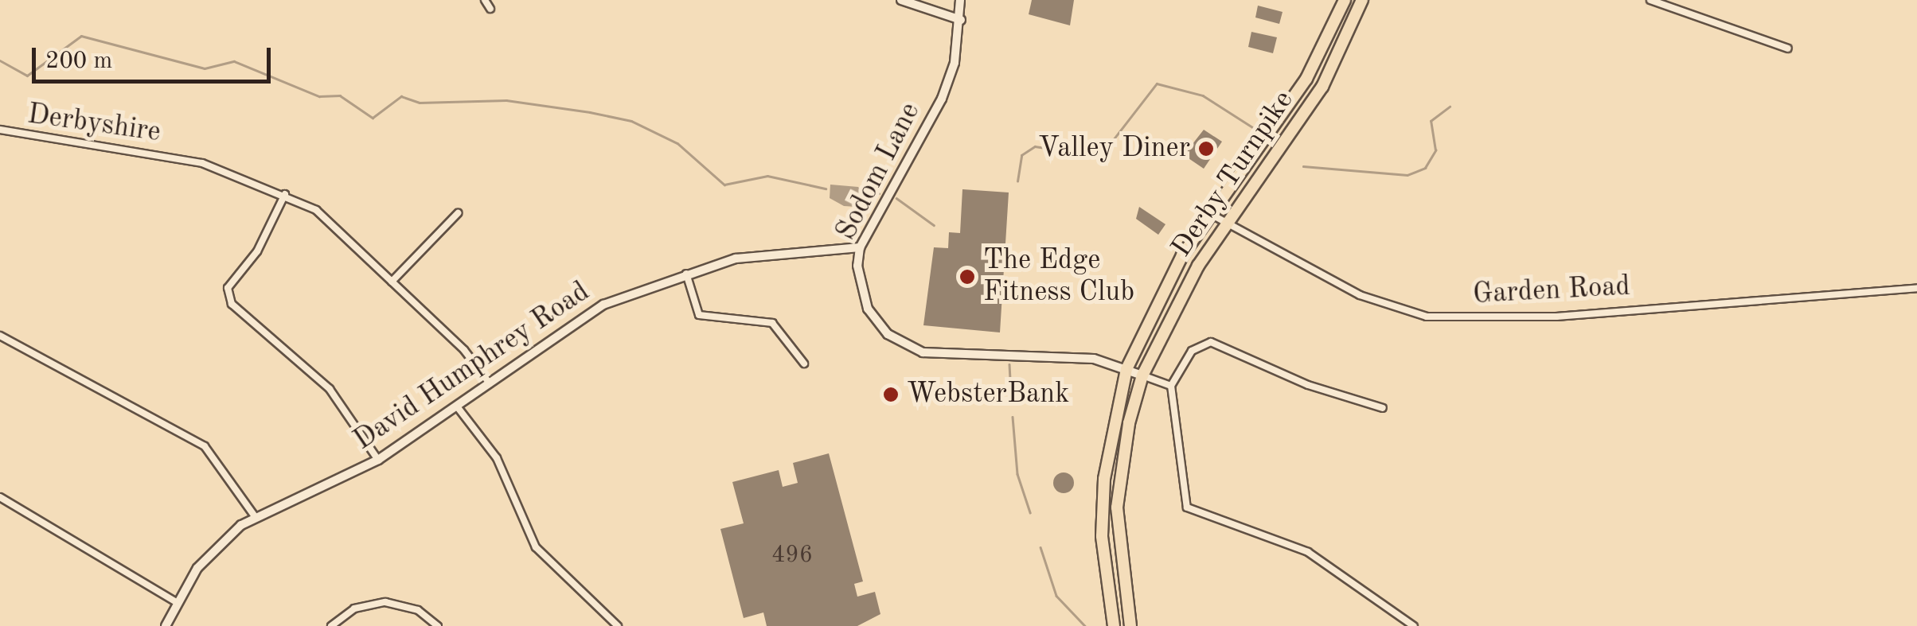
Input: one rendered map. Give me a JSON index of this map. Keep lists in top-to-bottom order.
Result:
{
  "streets": {
    "highway": ["Derby Turnpike"],
    "street": [
      "Derbyshire",
      "Sodom Lane",
      "Garden Road",
      "David Humphrey Road"
    ]
  },
  "crossings": [
    ["Derbyshire", "David Humphrey Road"],
    ["Sodom Lane", "Derby Turnpike"],
    ["Sodom Lane", "David Humphrey Road"],
    ["Derby Turnpike", "Garden Road"]
  ],
  "places": ["Valley Diner", "The Edge Fitness Club", "WebsterBank"],
  "house_numbers": ["496"],
  "scale_bar": "200 m"
}
